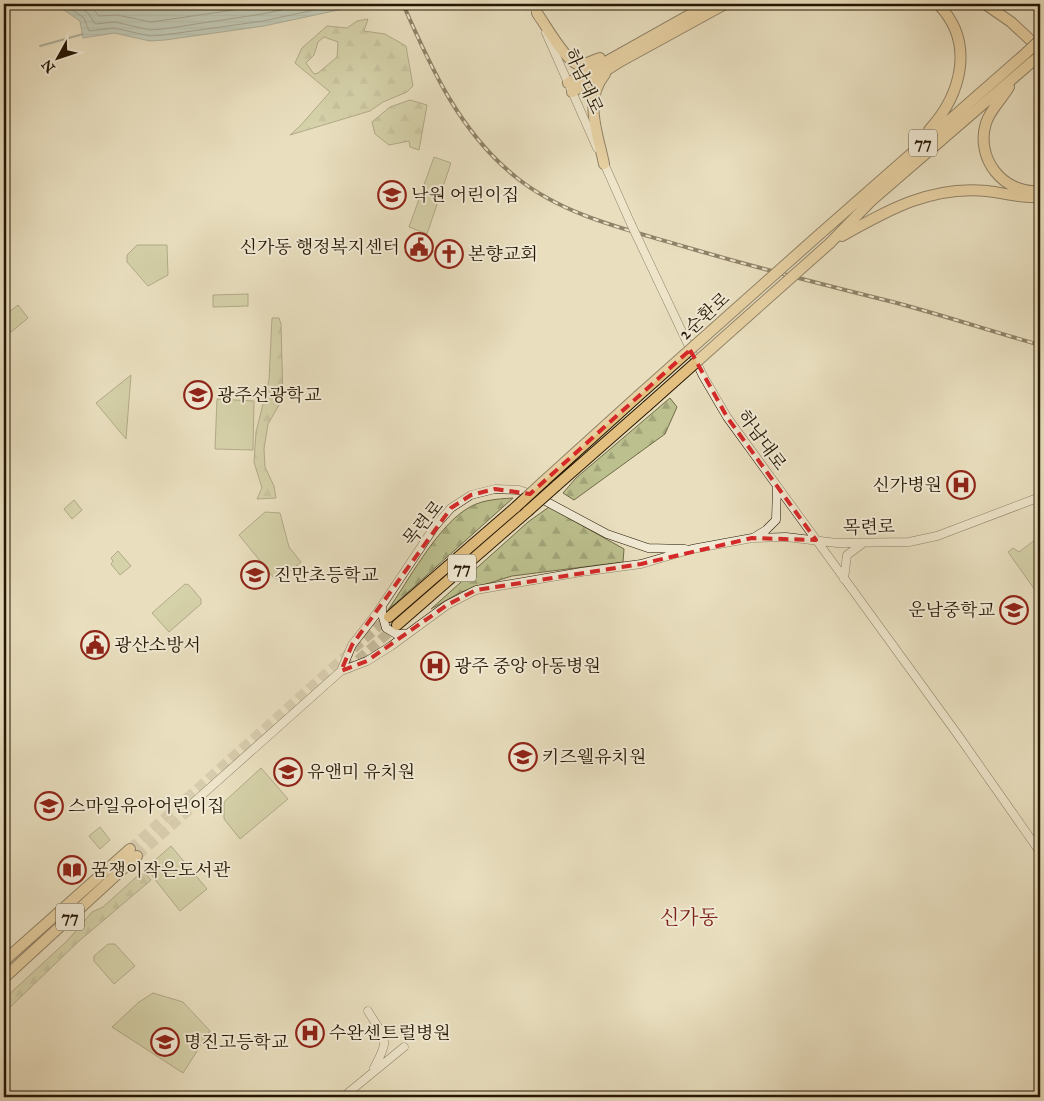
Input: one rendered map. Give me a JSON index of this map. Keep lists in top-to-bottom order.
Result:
{
  "streets": {
    "highway": ["77", "2순환로"],
    "main road": ["하남대로", "목련로"]
  },
  "crossings": [
    ["하남대로", "목련로"]
  ],
  "districts": ["신가동"],
  "places": {
    "school or university": [
      "낙원 어린이집",
      "광주선광학교",
      "진만초등학교",
      "운남중학교",
      "키즈웰유치원",
      "유앤미 유치원",
      "스마일유아어린이집",
      "명진고등학교"
    ],
    "public building": ["신가동 행정복지센터", "광산소방서"],
    "church": ["본향교회"],
    "hospital": ["신가병원", "광주 중앙 아동병원", "수완센트럴병원"],
    "library": ["꿈쟁이작은도서관"]
  },
  "north": "bottom left"
}
